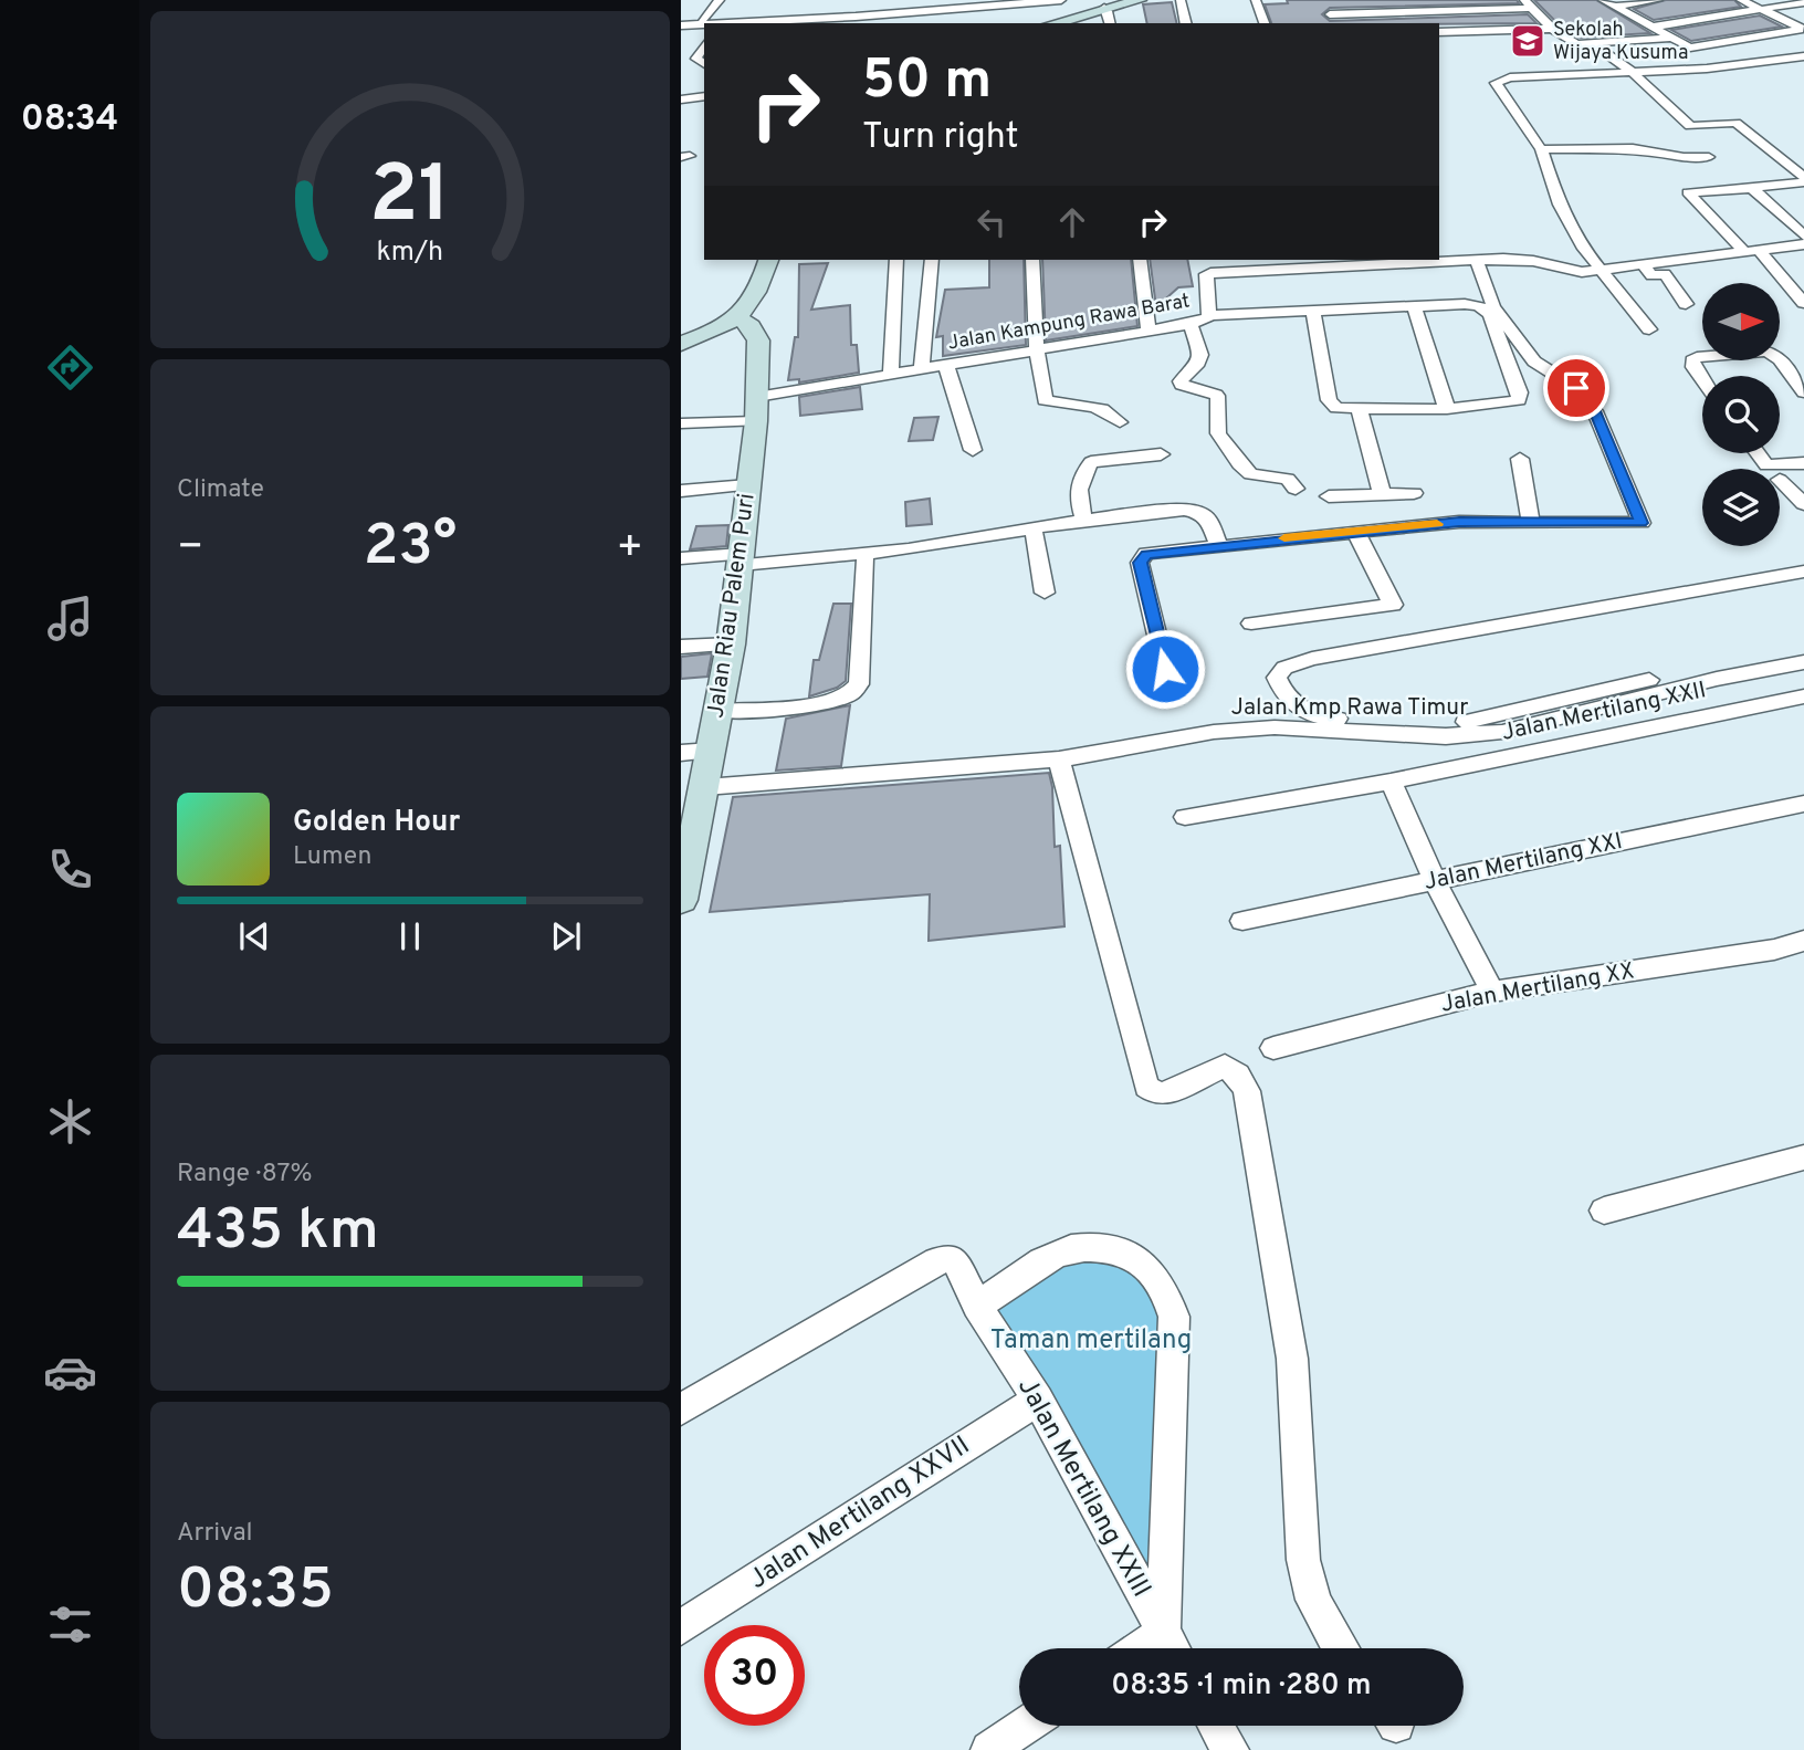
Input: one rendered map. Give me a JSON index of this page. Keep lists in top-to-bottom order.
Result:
{
  "streets": {
    "street": [
      "Jalan Kampung Rawa Barat",
      "Jalan Riau Palem Puri",
      "Jalan Kmp Rawa Timur",
      "Jalan Mertilang XXII",
      "Jalan Mertilang XXI",
      "Jalan Mertilang XX",
      "Jalan Mertilang XXIII",
      "Jalan Mertilang XXVII"
    ]
  },
  "crossings": [
    ["Jalan Kampung Rawa Barat", "Jalan Riau Palem Puri"],
    ["Jalan Riau Palem Puri", "Jalan Kmp Rawa Timur"],
    ["Jalan Mertilang XXIII", "Jalan Mertilang XXVII"]
  ],
  "parks": ["Taman mertilang"],
  "places": {
    "school or university": ["Sekolah Wijaya Kusuma"]
  },
  "north": "right",
  "page": {
    "tabs": "08:34",
    "turn": ["50 m", "Turn right"],
    "tile": [
      "Climate",
      ["Range · 87%", "435 km"],
      ["Arrival", "08:35"]
    ],
    "heat": ["−", "23°", "+"],
    "song": ["Golden Hour", "Lumen"],
    "limit": "30",
    "trip": "08:35 · 1 min · 280 m",
    "gauge": ["21", "km/h"]
  }
}
